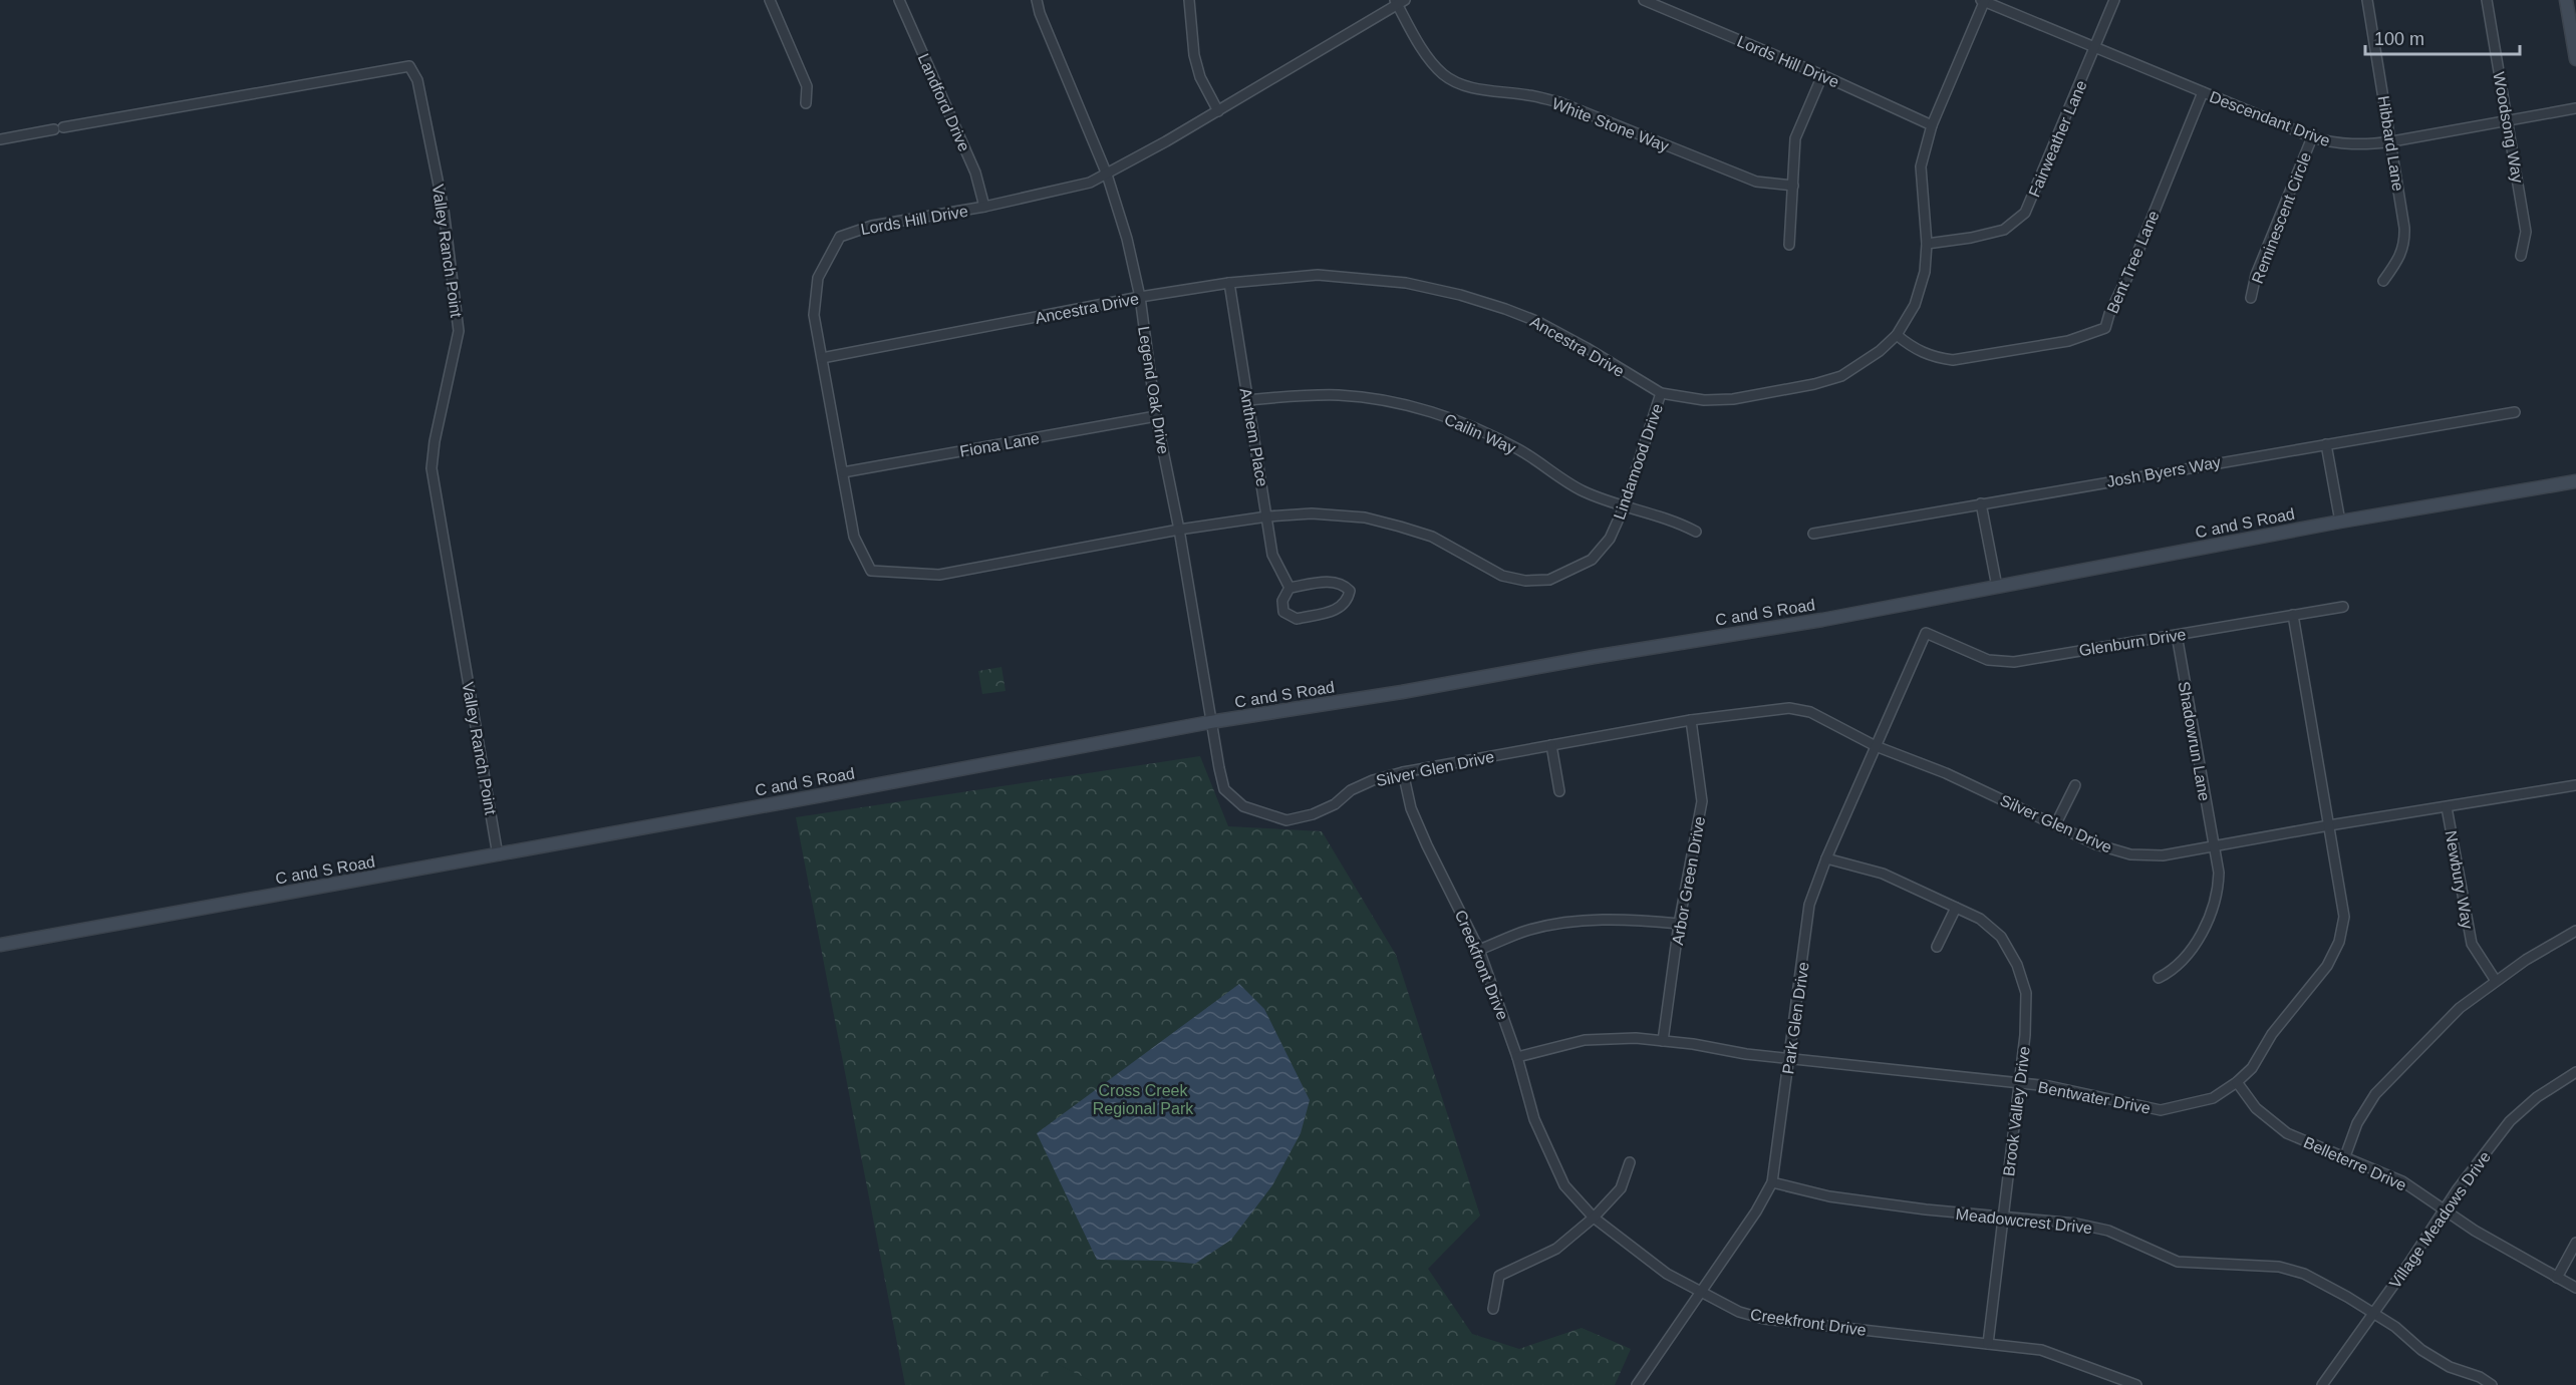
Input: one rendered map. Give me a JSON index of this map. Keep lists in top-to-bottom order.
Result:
{
  "streets": {
    "main road": ["C and S Road"],
    "street": [
      "Lords Hill Drive",
      "Landford Drive",
      "Descendant Drive",
      "White Stone Way",
      "Woodsong Way",
      "Fairweather Lane",
      "Hibbard Lane",
      "Reminescent Circle",
      "Valley Ranch Point",
      "Bent Tree Lane",
      "Ancestra Drive",
      "Legend Oak Drive",
      "Cailin Way",
      "Anthem Place",
      "Fiona Lane",
      "Lindamood Drive",
      "Josh Byers Way",
      "Glenburn Drive",
      "Shadowrun Lane",
      "Silver Glen Drive",
      "Newbury Way",
      "Arbor Green Drive",
      "Creekfront Drive",
      "Park Glen Drive",
      "Bentwater Drive",
      "Brook Valley Drive",
      "Belleterre Drive",
      "Village Meadows Drive",
      "Meadowcrest Drive"
    ]
  },
  "crossings": [
    ["Lords Hill Drive", "Landford Drive"],
    ["Lords Hill Drive", "White Stone Way"],
    ["Lords Hill Drive", "Ancestra Drive"],
    ["Lords Hill Drive", "Legend Oak Drive"],
    ["Lords Hill Drive", "Fiona Lane"],
    ["Lords Hill Drive", "Lindamood Drive"],
    ["Descendant Drive", "Woodsong Way"],
    ["Descendant Drive", "Fairweather Lane"],
    ["Descendant Drive", "Hibbard Lane"],
    ["Descendant Drive", "Reminescent Circle"],
    ["Descendant Drive", "Bent Tree Lane"],
    ["Descendant Drive", "Ancestra Drive"],
    ["Fairweather Lane", "Ancestra Drive"],
    ["Valley Ranch Point", "C and S Road"],
    ["Bent Tree Lane", "Ancestra Drive"],
    ["Ancestra Drive", "Legend Oak Drive"],
    ["Ancestra Drive", "Anthem Place"],
    ["Ancestra Drive", "Lindamood Drive"],
    ["Legend Oak Drive", "Fiona Lane"],
    ["Legend Oak Drive", "Lindamood Drive"],
    ["Legend Oak Drive", "C and S Road"],
    ["Legend Oak Drive", "Silver Glen Drive"],
    ["Cailin Way", "Anthem Place"],
    ["Cailin Way", "Lindamood Drive"],
    ["Anthem Place", "Lindamood Drive"],
    ["C and S Road", "Silver Glen Drive"],
    ["Glenburn Drive", "Shadowrun Lane"],
    ["Glenburn Drive", "Park Glen Drive"],
    ["Glenburn Drive", "Bentwater Drive"],
    ["Shadowrun Lane", "Silver Glen Drive"],
    ["Silver Glen Drive", "Newbury Way"],
    ["Silver Glen Drive", "Arbor Green Drive"],
    ["Silver Glen Drive", "Creekfront Drive"],
    ["Silver Glen Drive", "Park Glen Drive"],
    ["Silver Glen Drive", "Bentwater Drive"],
    ["Arbor Green Drive", "Bentwater Drive"],
    ["Creekfront Drive", "Park Glen Drive"],
    ["Creekfront Drive", "Bentwater Drive"],
    ["Creekfront Drive", "Brook Valley Drive"],
    ["Park Glen Drive", "Bentwater Drive"],
    ["Park Glen Drive", "Brook Valley Drive"],
    ["Park Glen Drive", "Meadowcrest Drive"],
    ["Bentwater Drive", "Brook Valley Drive"],
    ["Bentwater Drive", "Belleterre Drive"],
    ["Brook Valley Drive", "Meadowcrest Drive"],
    ["Belleterre Drive", "Village Meadows Drive"],
    ["Village Meadows Drive", "Meadowcrest Drive"]
  ],
  "parks": ["Cross Creek Regional Park"],
  "scale_bar": "100 m"
}
